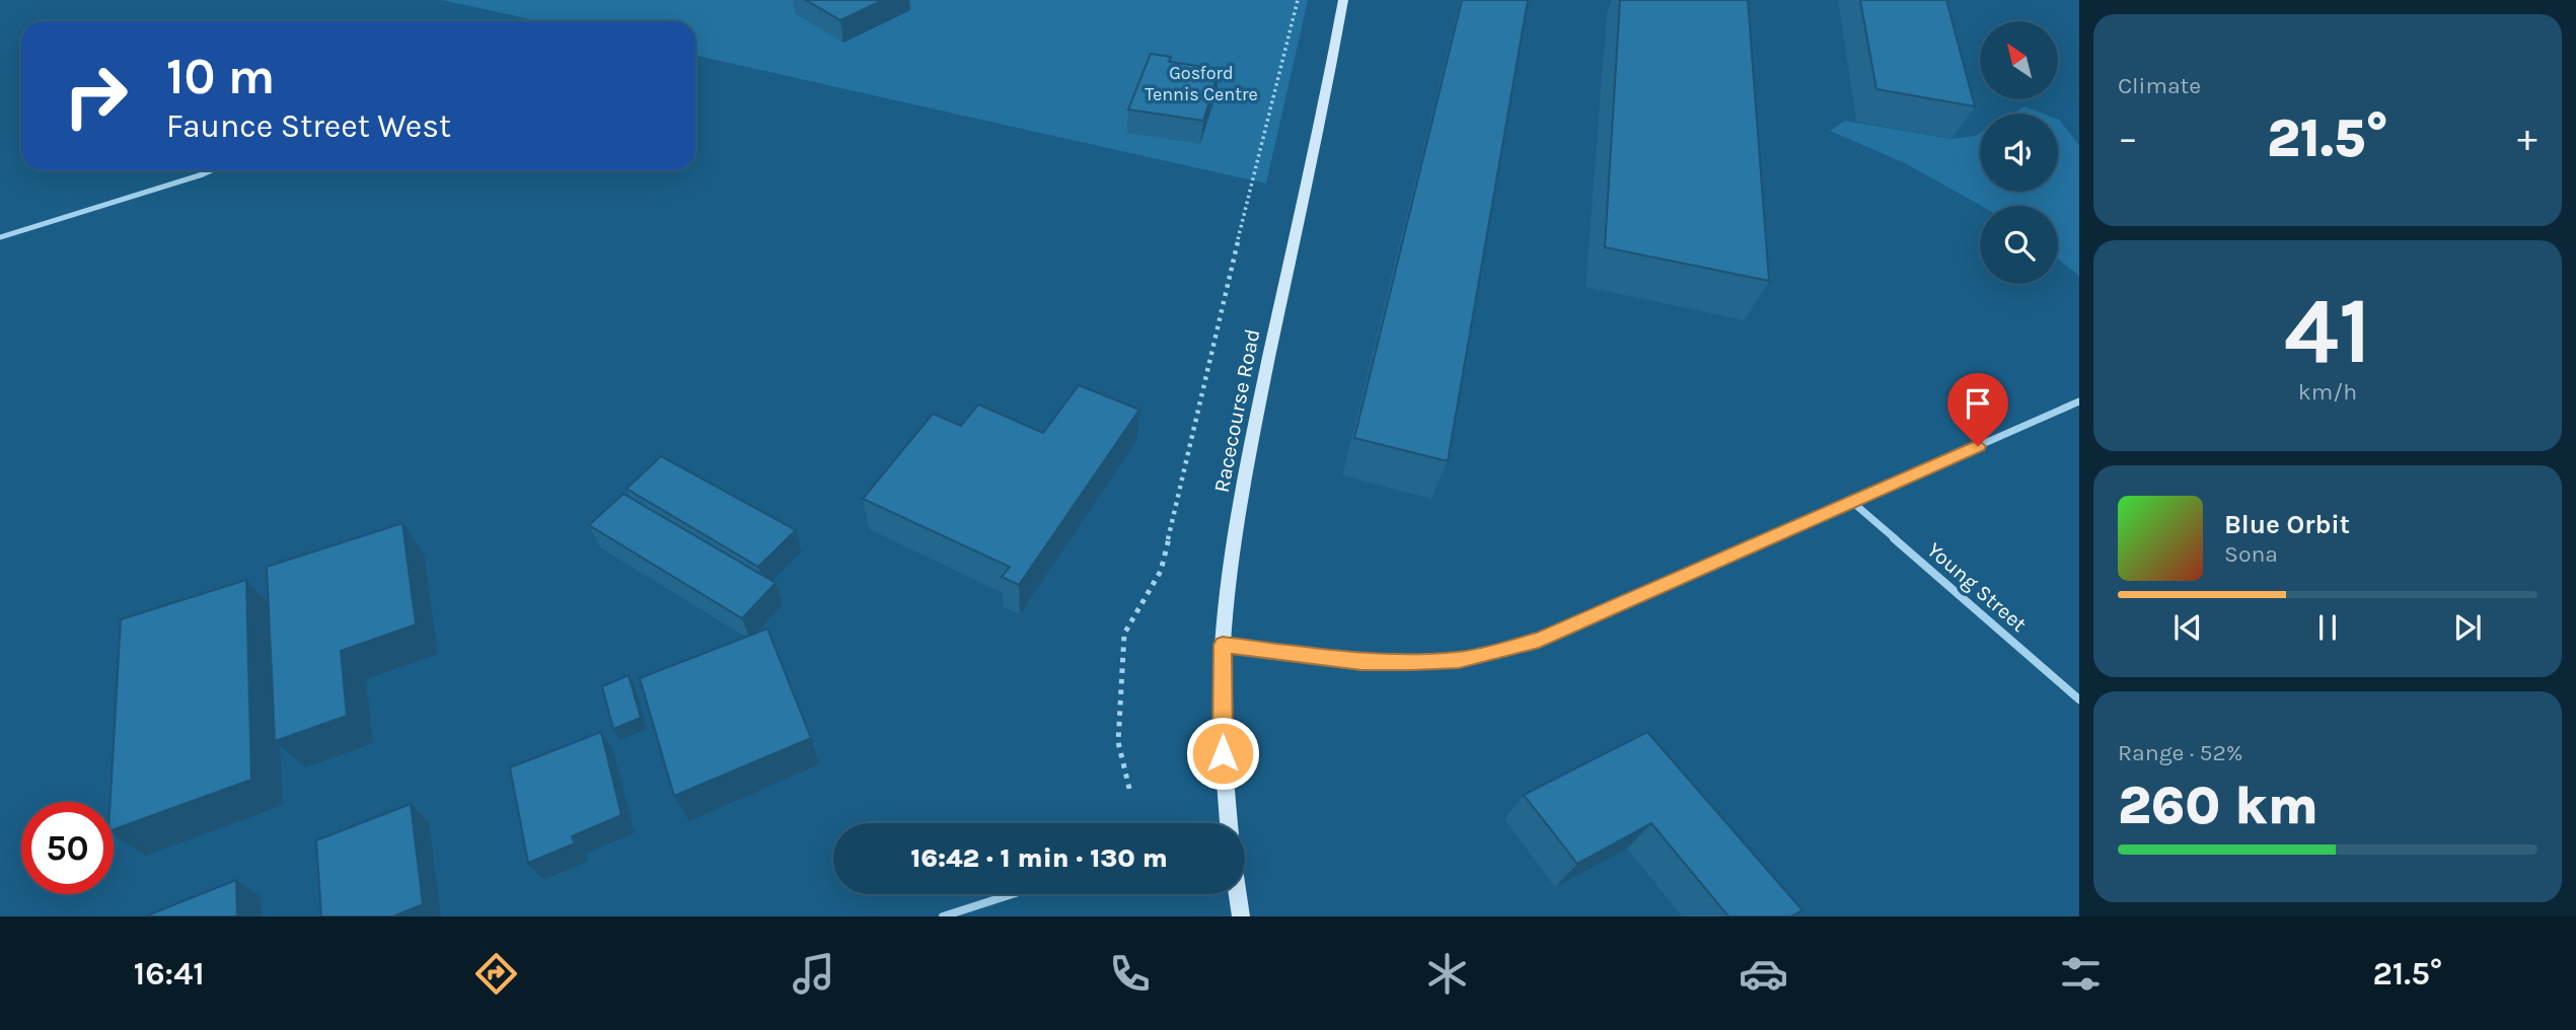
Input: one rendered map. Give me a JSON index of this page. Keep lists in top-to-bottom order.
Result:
{
  "streets": {
    "main road": ["Racecourse Road"],
    "street": ["Young Street"]
  },
  "parks": ["Gosford Tennis Centre"],
  "north": "top left",
  "page": {
    "tile": [
      "Climate",
      ["41", "km/h"],
      ["Range · 52%", "260 km"]
    ],
    "turn": ["10 m", "Faunce Street West"],
    "heat": ["−", "21.5°", "+"],
    "song": ["Blue Orbit", "Sona"],
    "limit": "50",
    "trip": "16:42 · 1 min · 130 m",
    "tabs": ["16:41", "21.5°"]
  }
}
